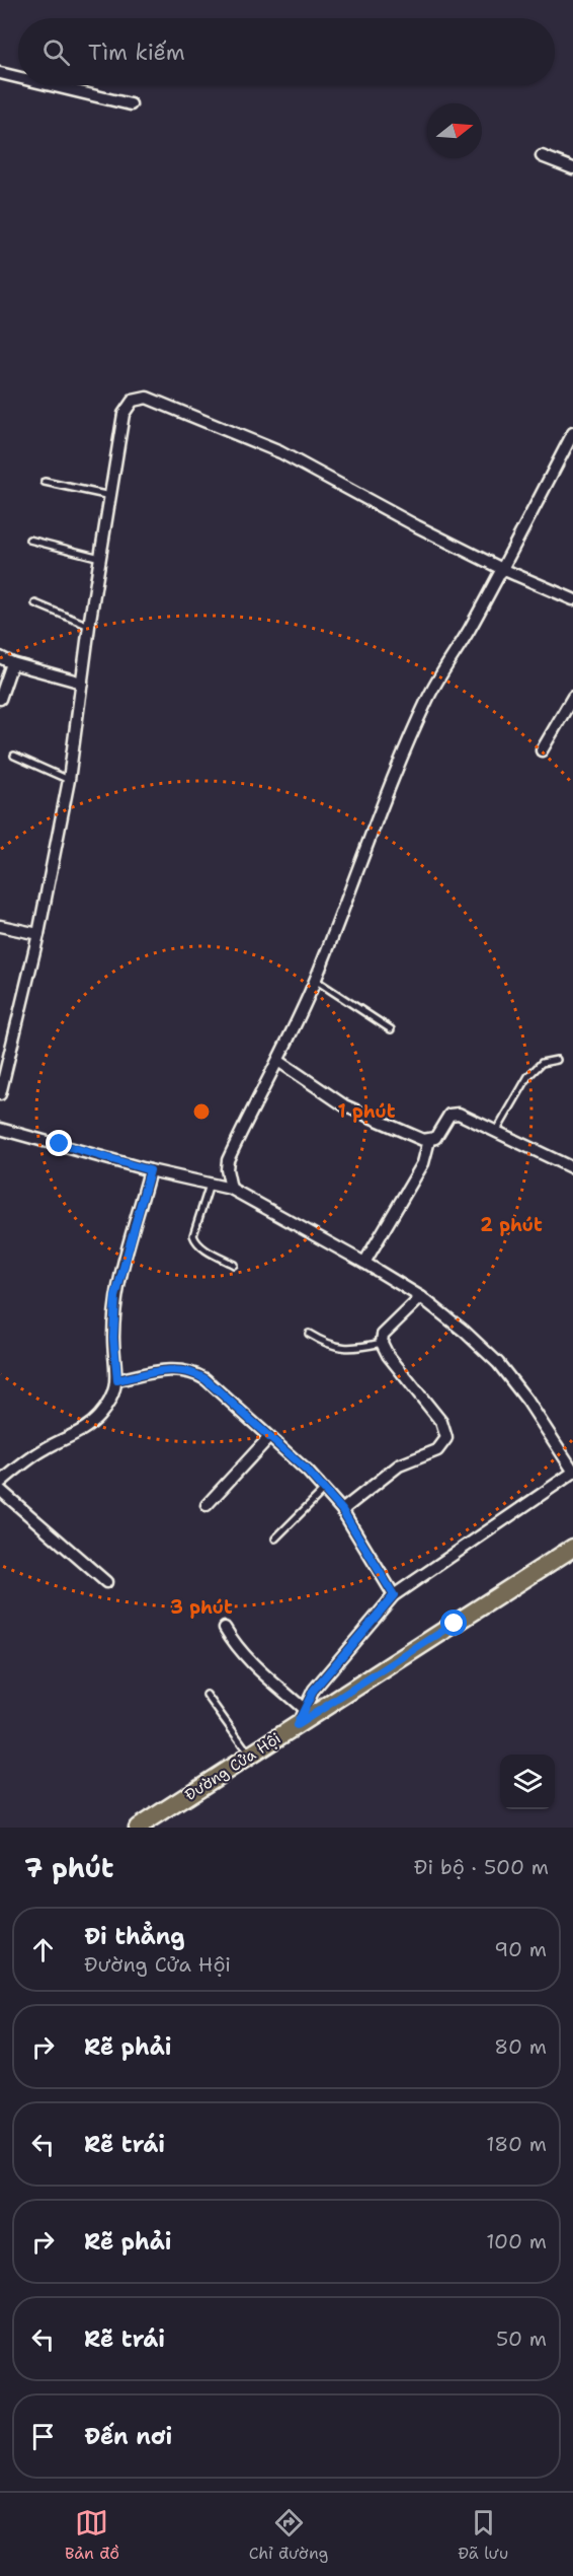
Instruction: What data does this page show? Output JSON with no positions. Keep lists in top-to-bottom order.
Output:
{
  "streets": {
    "main road": ["Đường Cửa Hội"]
  },
  "north": "right",
  "page": {
    "search": "Tìm kiếm",
    "heading": ["7 phút", "Đi bộ · 500 m"],
    "list": [
      ["Đi thẳng", "Đường Cửa Hội", "90 m"],
      ["Rẽ phải", "80 m"],
      ["Rẽ trái", "180 m"],
      ["Rẽ phải", "100 m"],
      ["Rẽ trái", "50 m"],
      "Đến nơi"
    ],
    "nav": ["Bản đồ", "Chỉ đường", "Đã lưu"]
  },
  "rings": ["1 phút", "2 phút", "3 phút"]
}
